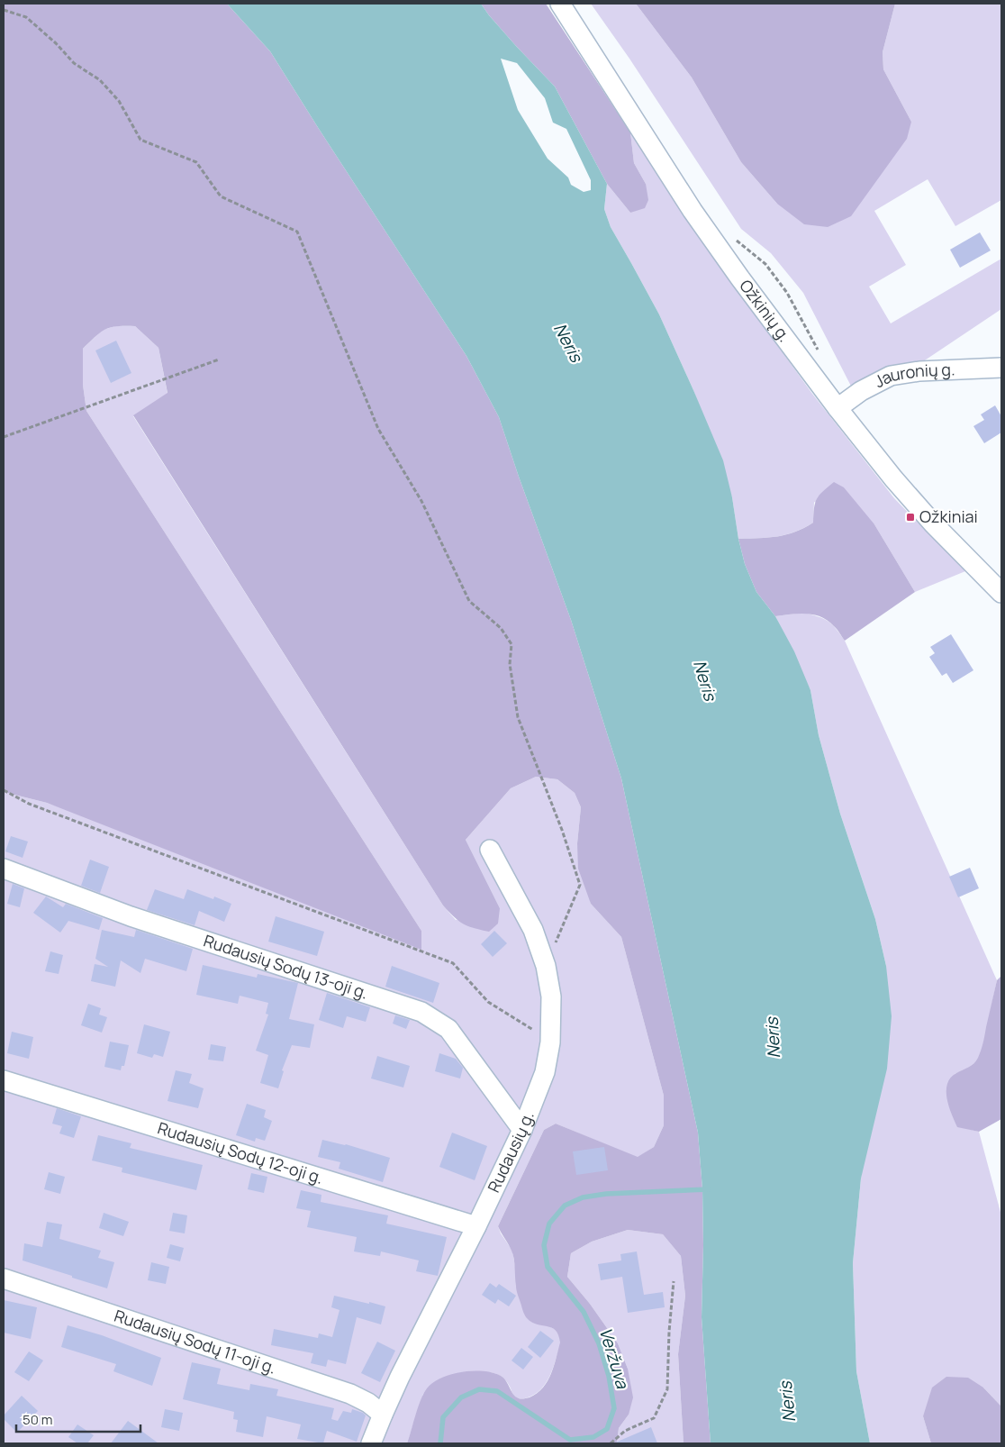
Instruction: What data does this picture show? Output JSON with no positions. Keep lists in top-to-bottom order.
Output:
{
  "streets": {
    "street": [
      "Ožkinių g.",
      "Jauronių g.",
      "Rudausių Sodų 13-oji g.",
      "Rudausių g.",
      "Rudausių Sodų 12-oji g.",
      "Rudausių Sodų 11-oji g."
    ]
  },
  "crossings": [
    ["Ožkinių g.", "Jauronių g."],
    ["Rudausių Sodų 13-oji g.", "Rudausių g."],
    ["Rudausių g.", "Rudausių Sodų 12-oji g."],
    ["Rudausių g.", "Rudausių Sodų 11-oji g."]
  ],
  "water": ["Neris", "Veržuva"],
  "places": {
    "transit": ["Ožkiniai"]
  },
  "scale_bar": "50 m"
}
